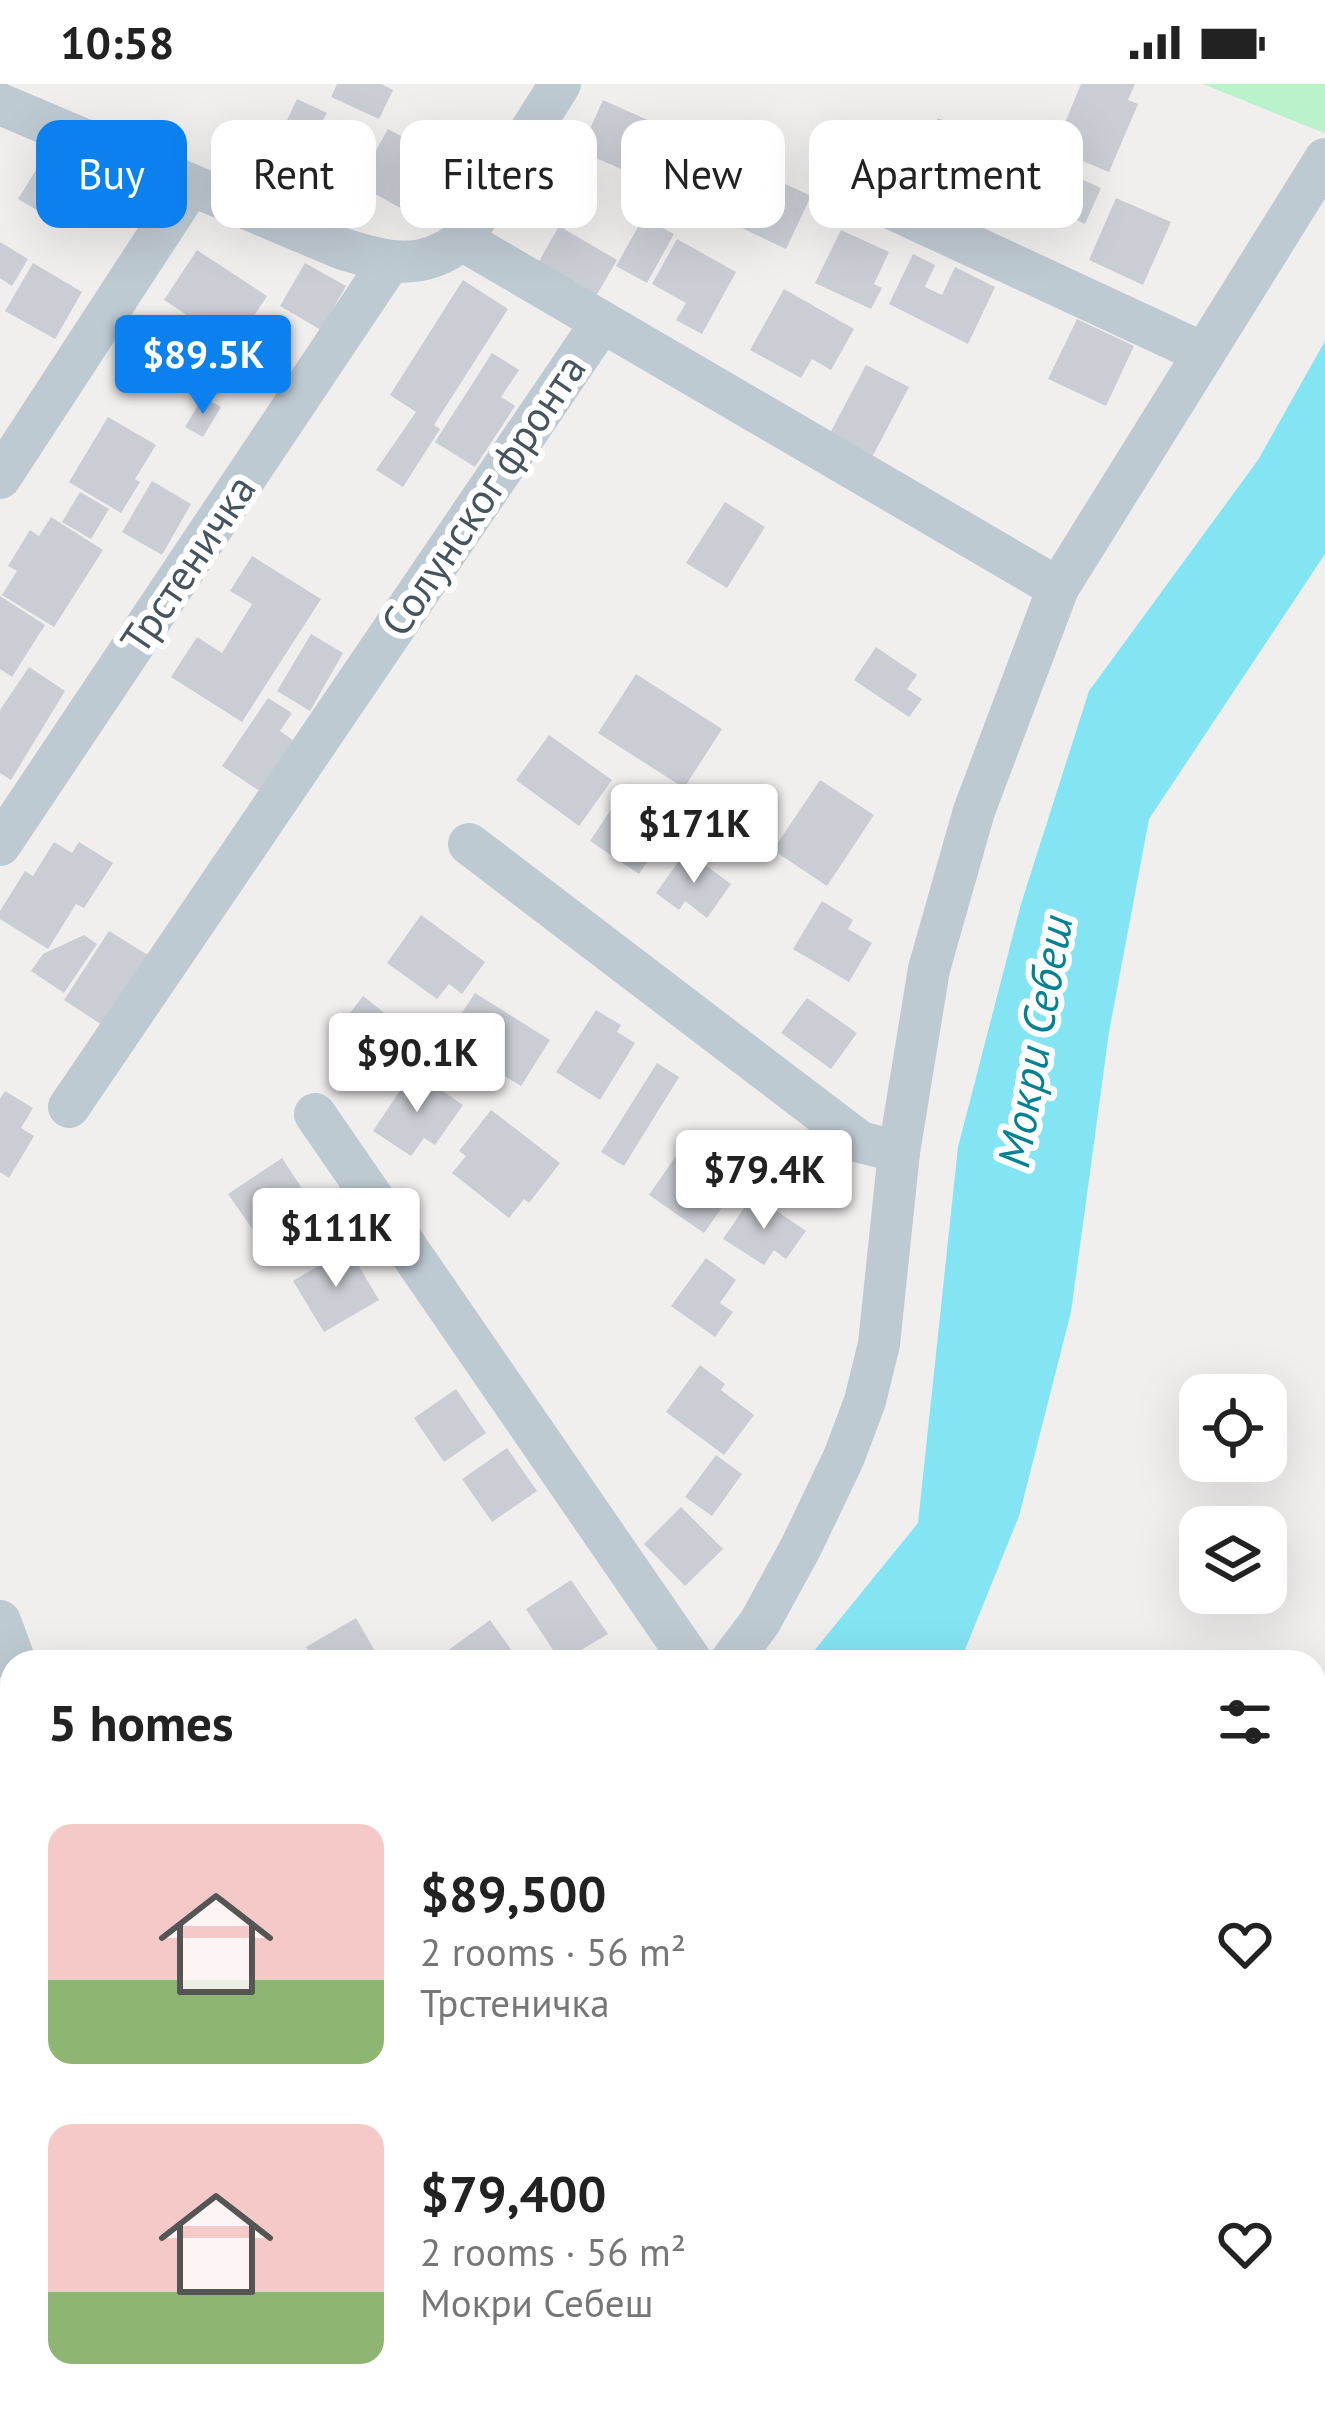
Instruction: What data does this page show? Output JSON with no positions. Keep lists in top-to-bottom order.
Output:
{
  "streets": {
    "street": ["Солунског фронта", "Трстеничка"]
  },
  "water": ["Мокри Себеш"],
  "page": {
    "status": "10:58",
    "chip": [
      "Buy",
      "Rent",
      "Filters",
      "New",
      "Apartment"
    ],
    "price": [
      "$89.5K",
      "$171K",
      "$90.1K",
      "$79.4K",
      "$111K"
    ],
    "heading": "5 homes",
    "list": [
      {
        "name": "$89,500",
        "note": "2 rooms · 56 m² · Трстеничка"
      },
      {
        "name": "$79,400",
        "note": "2 rooms · 56 m² · Мокри Себеш"
      }
    ]
  }
}
